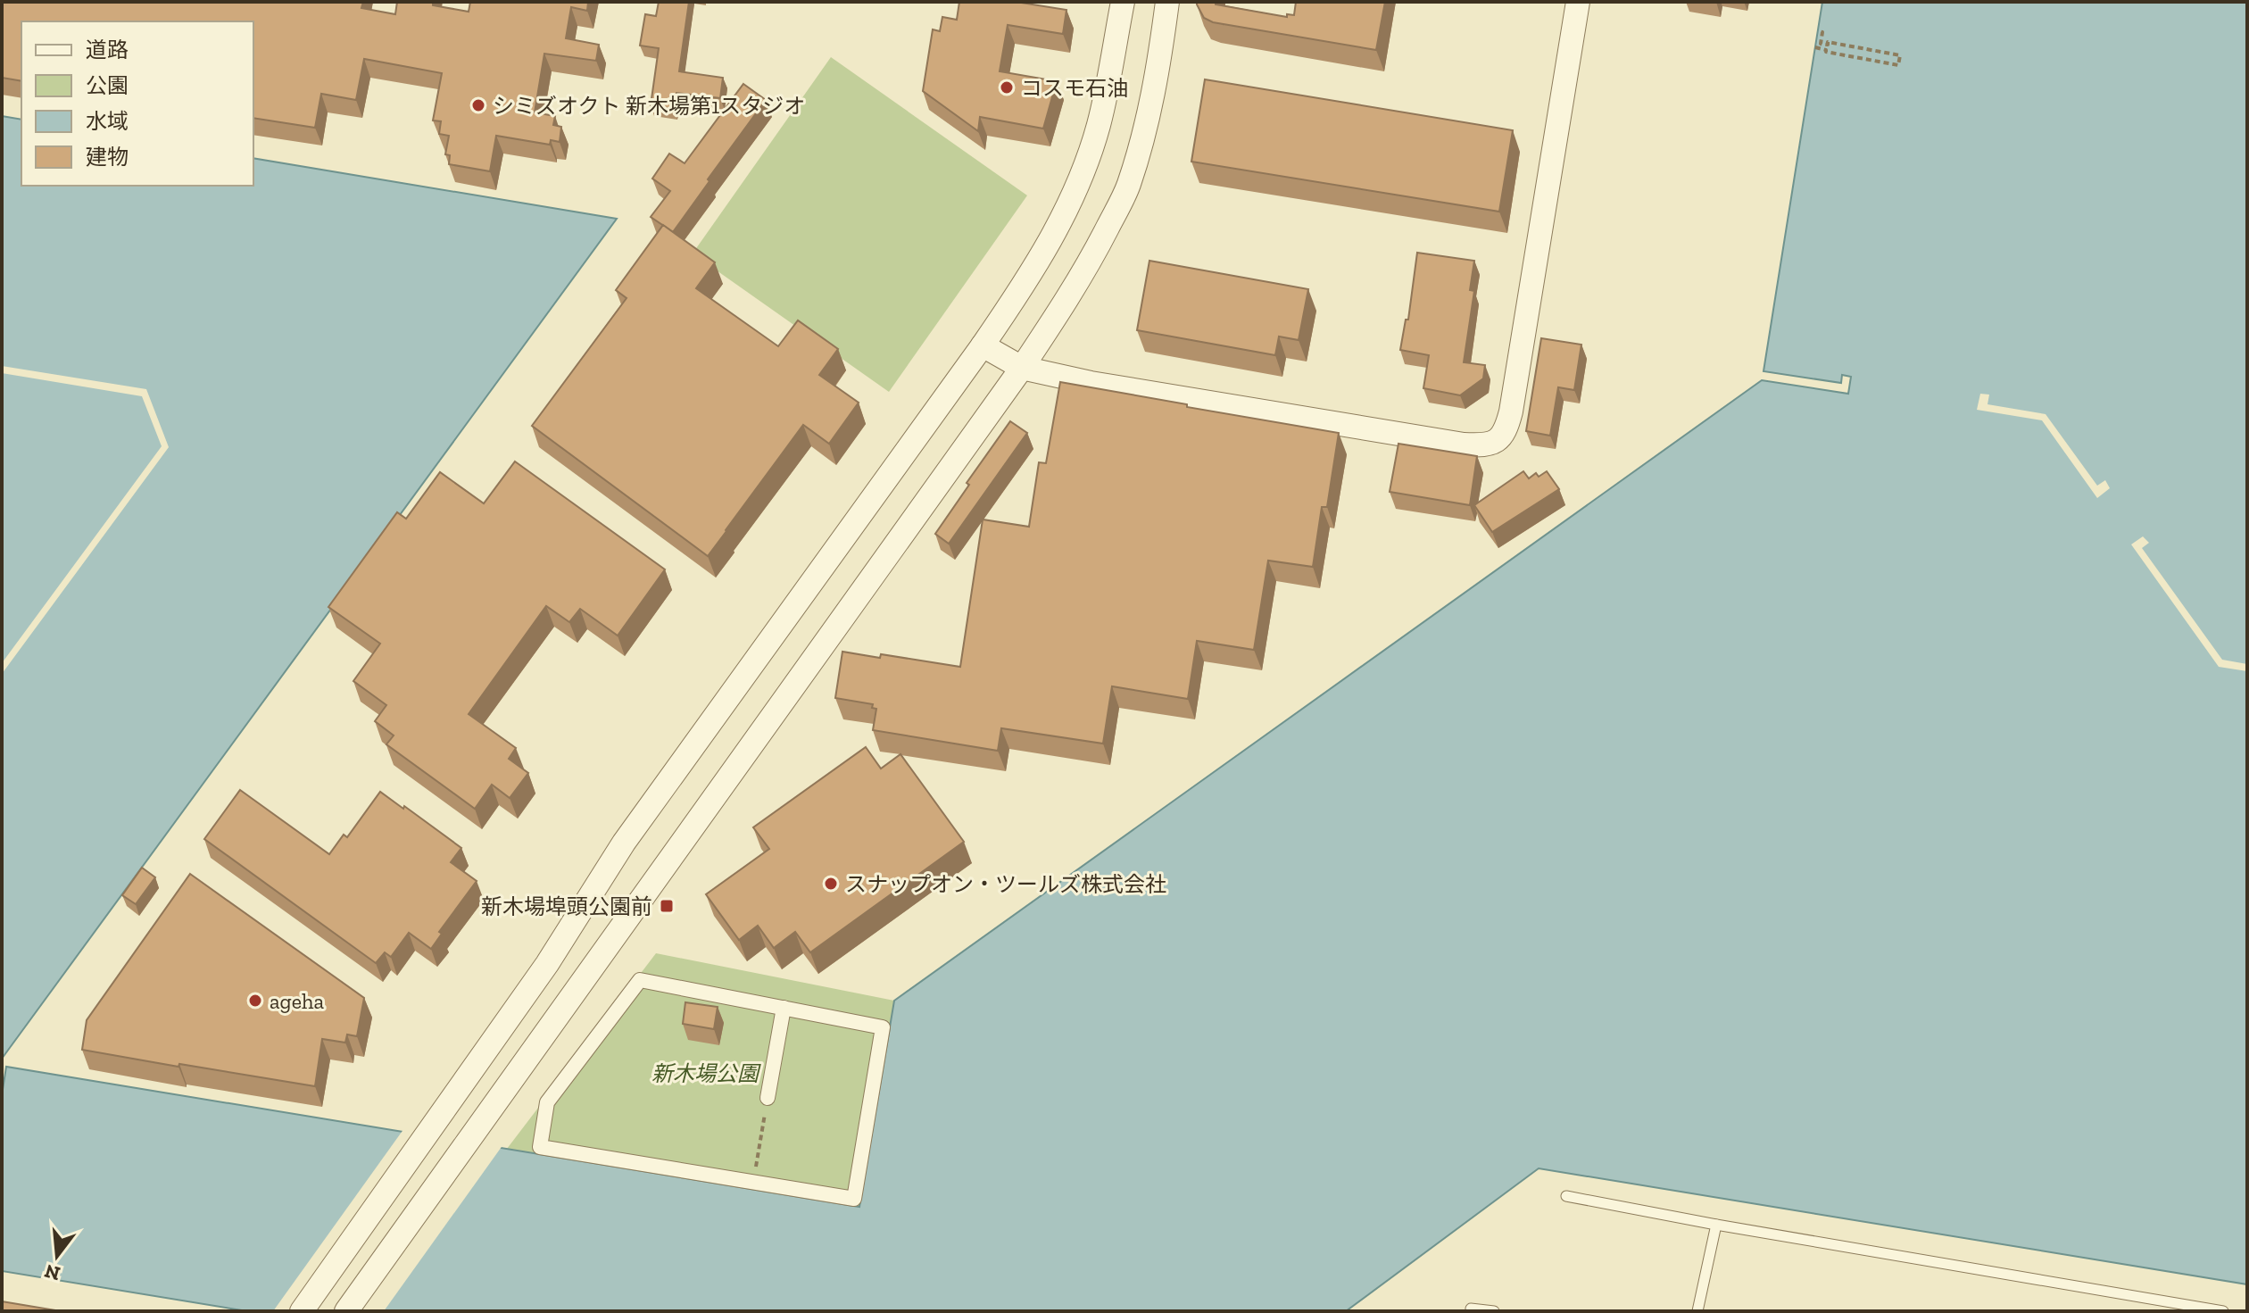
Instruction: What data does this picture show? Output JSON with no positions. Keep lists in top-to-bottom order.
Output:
{
  "parks": ["新木場公園"],
  "places": {
    "other": [
      "コスモ石油",
      "シミズオクト 新木場第1スタジオ",
      "スナップオン・ツールズ株式会社",
      "ageha"
    ],
    "transit": ["新木場埠頭公園前"]
  },
  "legend": [
    "道路",
    "公園",
    "水域",
    "建物"
  ],
  "north": "bottom"
}
